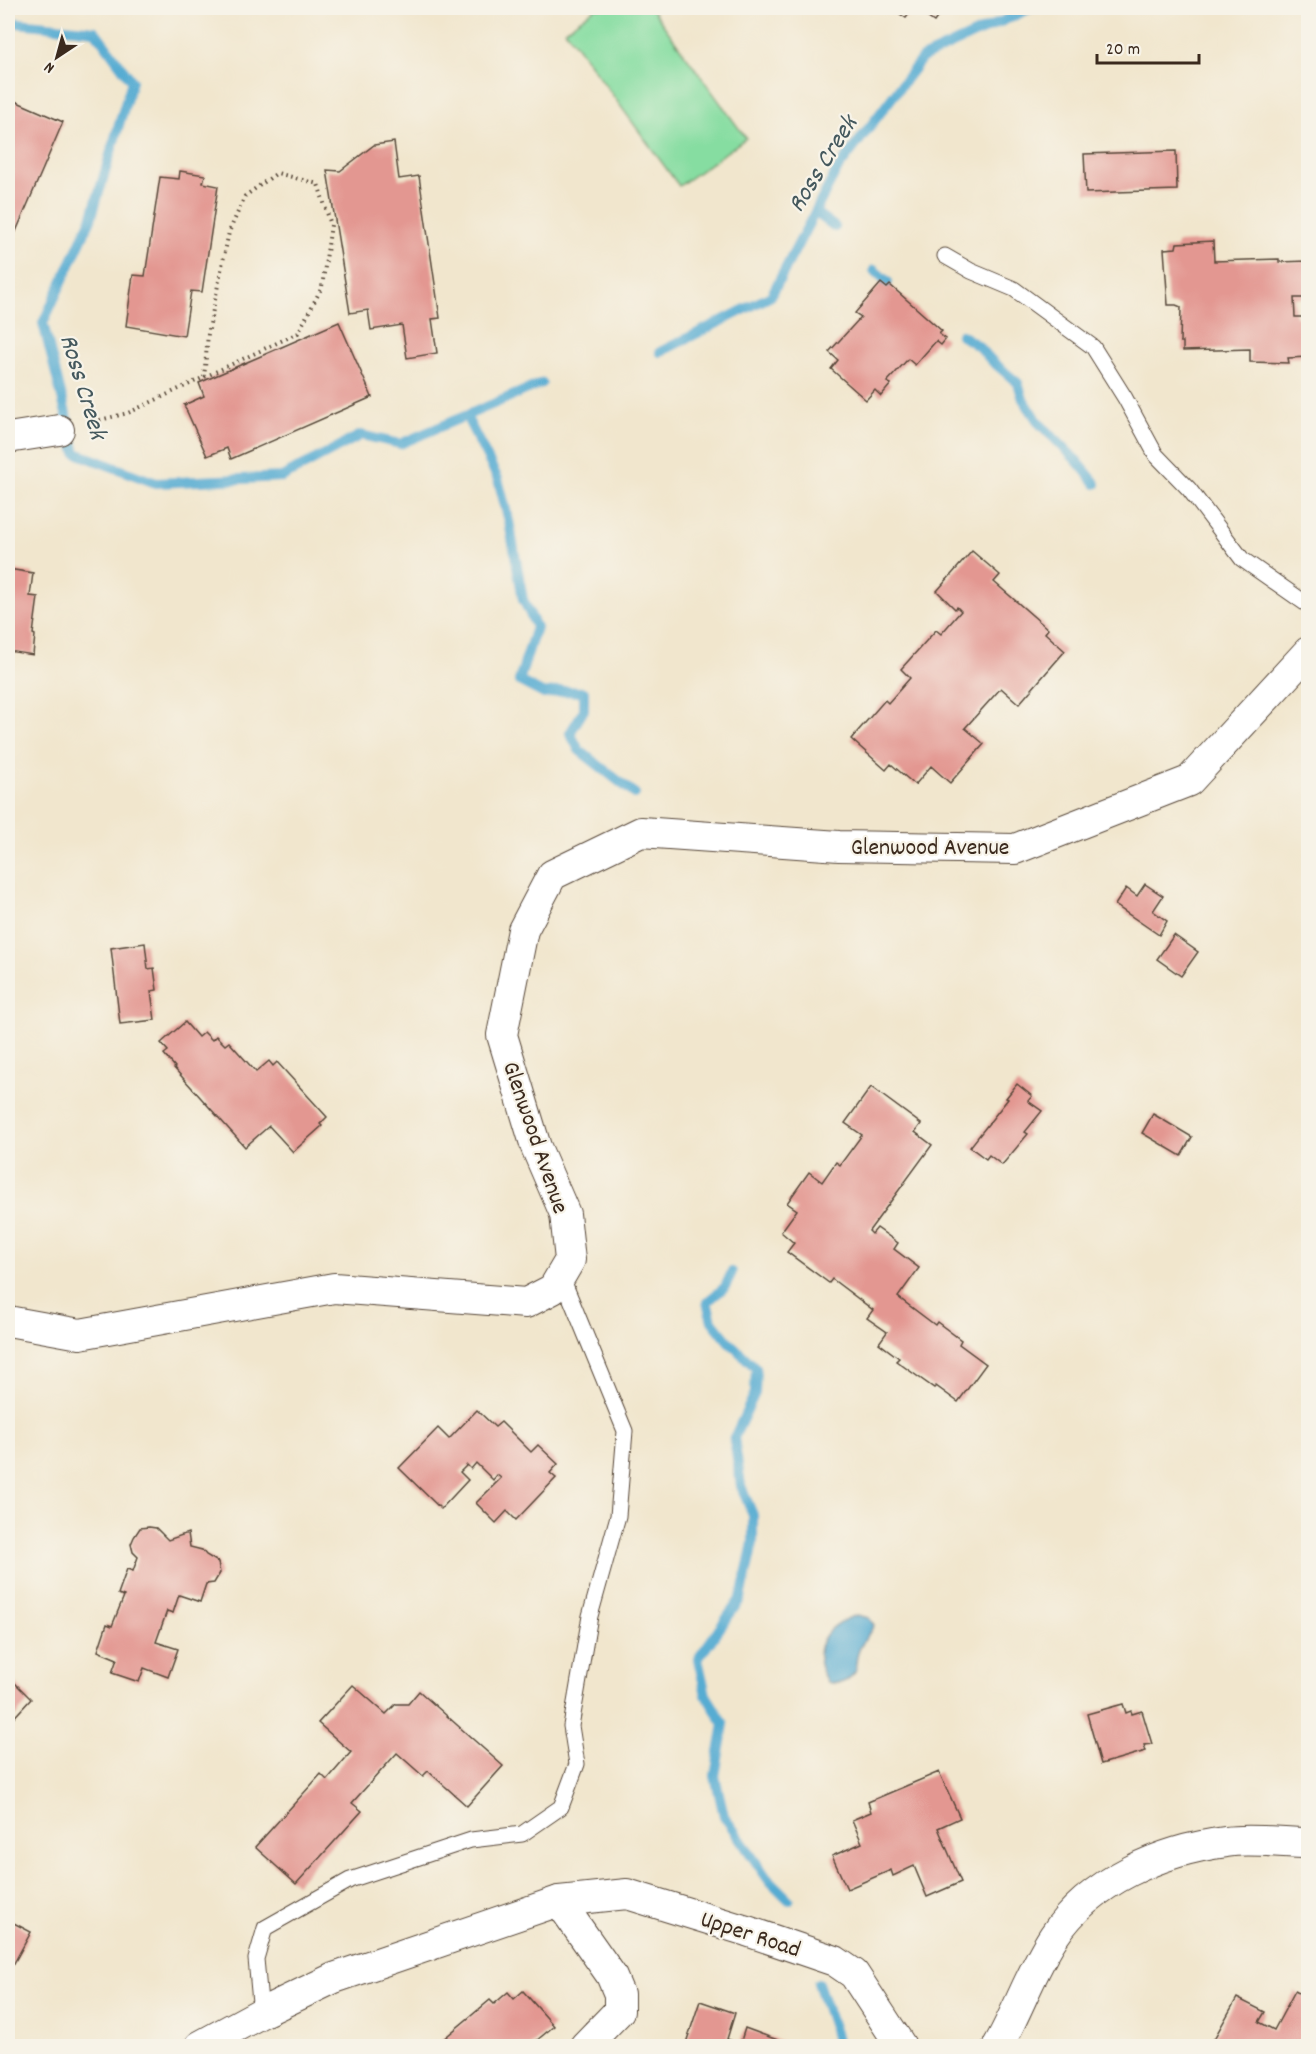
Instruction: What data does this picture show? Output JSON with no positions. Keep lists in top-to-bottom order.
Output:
{
  "streets": {
    "street": ["Glenwood Avenue", "Upper Road"]
  },
  "water": ["Ross Creek"],
  "scale_bar": "20 m",
  "north": "bottom left"
}
